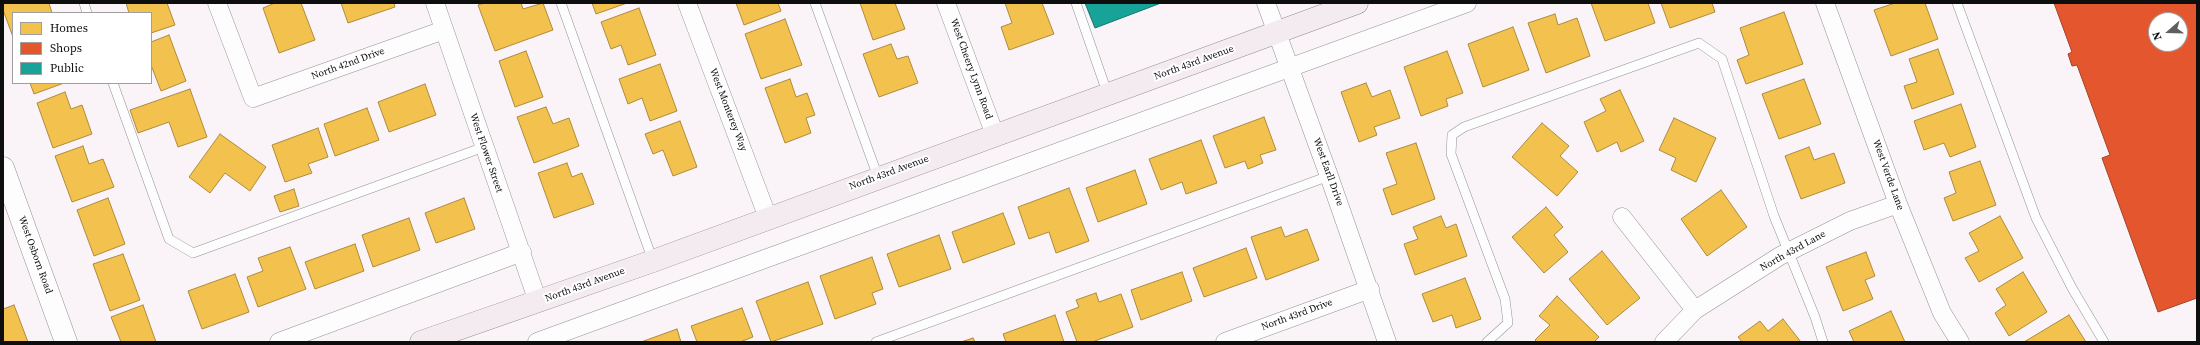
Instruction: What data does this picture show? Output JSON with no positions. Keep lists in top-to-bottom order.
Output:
{
  "streets": {
    "main road": ["North 43rd Avenue"],
    "street": [
      "North 42nd Drive",
      "West Cheery Lynn Road",
      "West Monterey Way",
      "West Flower Street",
      "West Earll Drive",
      "West Verde Lane",
      "North 43rd Lane",
      "West Osborn Road",
      "North 43rd Drive"
    ]
  },
  "crossings": [
    ["North 43rd Avenue", "West Cheery Lynn Road"],
    ["North 43rd Avenue", "West Monterey Way"],
    ["North 43rd Avenue", "West Flower Street"],
    ["North 43rd Avenue", "West Earll Drive"],
    ["North 42nd Drive", "West Flower Street"],
    ["West Earll Drive", "North 43rd Drive"],
    ["West Verde Lane", "North 43rd Lane"]
  ],
  "legend": ["Homes", "Shops", "Public"],
  "north": "left"
}
